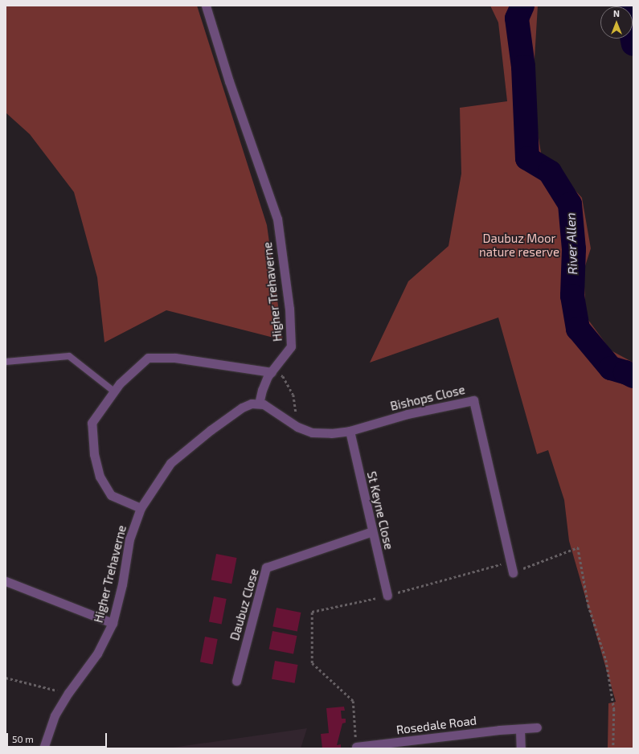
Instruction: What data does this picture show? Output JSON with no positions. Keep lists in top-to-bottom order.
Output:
{
  "streets": {
    "street": [
      "Higher Trehaverne",
      "Bishops Close",
      "St Keyne Close",
      "Daubuz Close",
      "Rosedale Road"
    ]
  },
  "crossings": [
    ["Higher Trehaverne", "Bishops Close"],
    ["Bishops Close", "St Keyne Close"],
    ["St Keyne Close", "Daubuz Close"]
  ],
  "water": ["River Allen"],
  "parks": ["Daubuz Moor nature reserve"],
  "scale_bar": "50 m",
  "north": "top"
}
